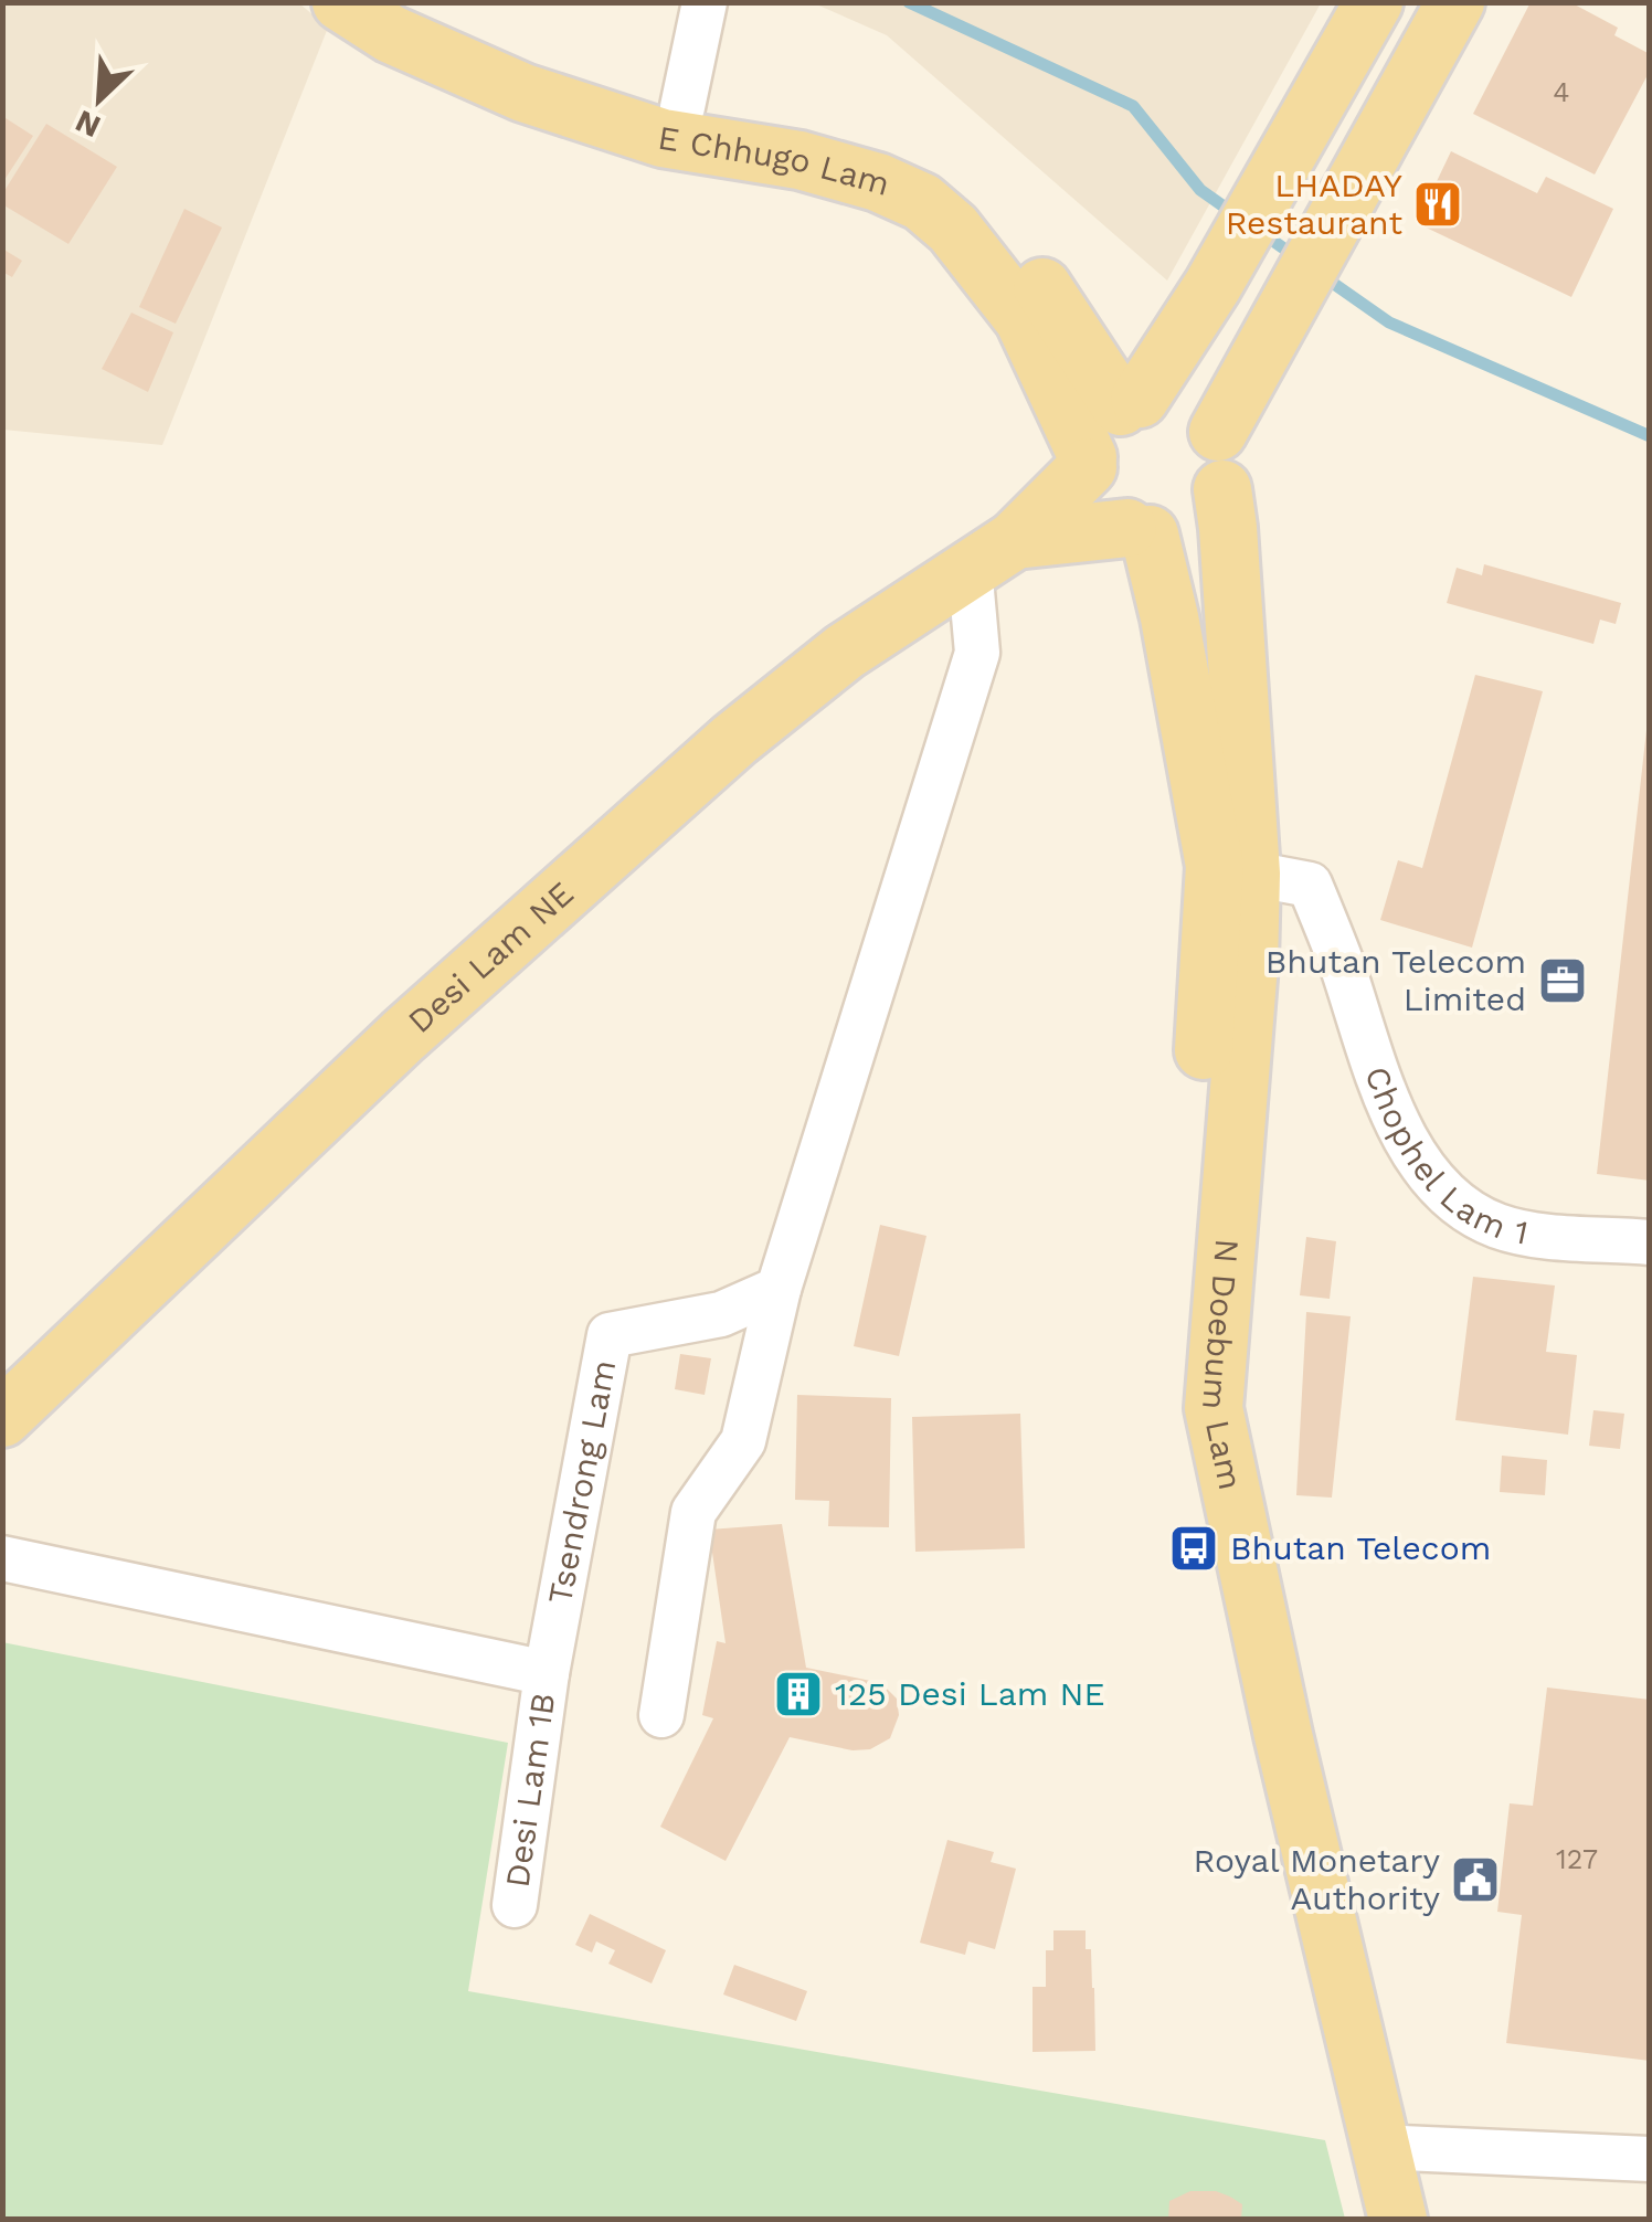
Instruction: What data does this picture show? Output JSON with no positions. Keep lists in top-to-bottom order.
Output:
{
  "streets": {
    "main road": ["E Chhugo Lam", "Desi Lam NE", "N Doebum Lam"],
    "street": ["Chophel Lam 1", "Tsendrong Lam", "Desi Lam 1B"]
  },
  "crossings": [
    ["E Chhugo Lam", "Desi Lam NE"],
    ["E Chhugo Lam", "N Doebum Lam"],
    ["Desi Lam NE", "N Doebum Lam"],
    ["Chophel Lam 1", "N Doebum Lam"],
    ["Tsendrong Lam", "Desi Lam 1B"]
  ],
  "places": {
    "restaurant": ["LHADAY Restaurant"],
    "office": ["Bhutan Telecom Limited"],
    "bus stop": ["Bhutan Telecom"],
    "building": ["125 Desi Lam NE"],
    "public building": ["Royal Monetary Authority"]
  },
  "house_numbers": ["4", "127"],
  "north": "bottom left"
}
